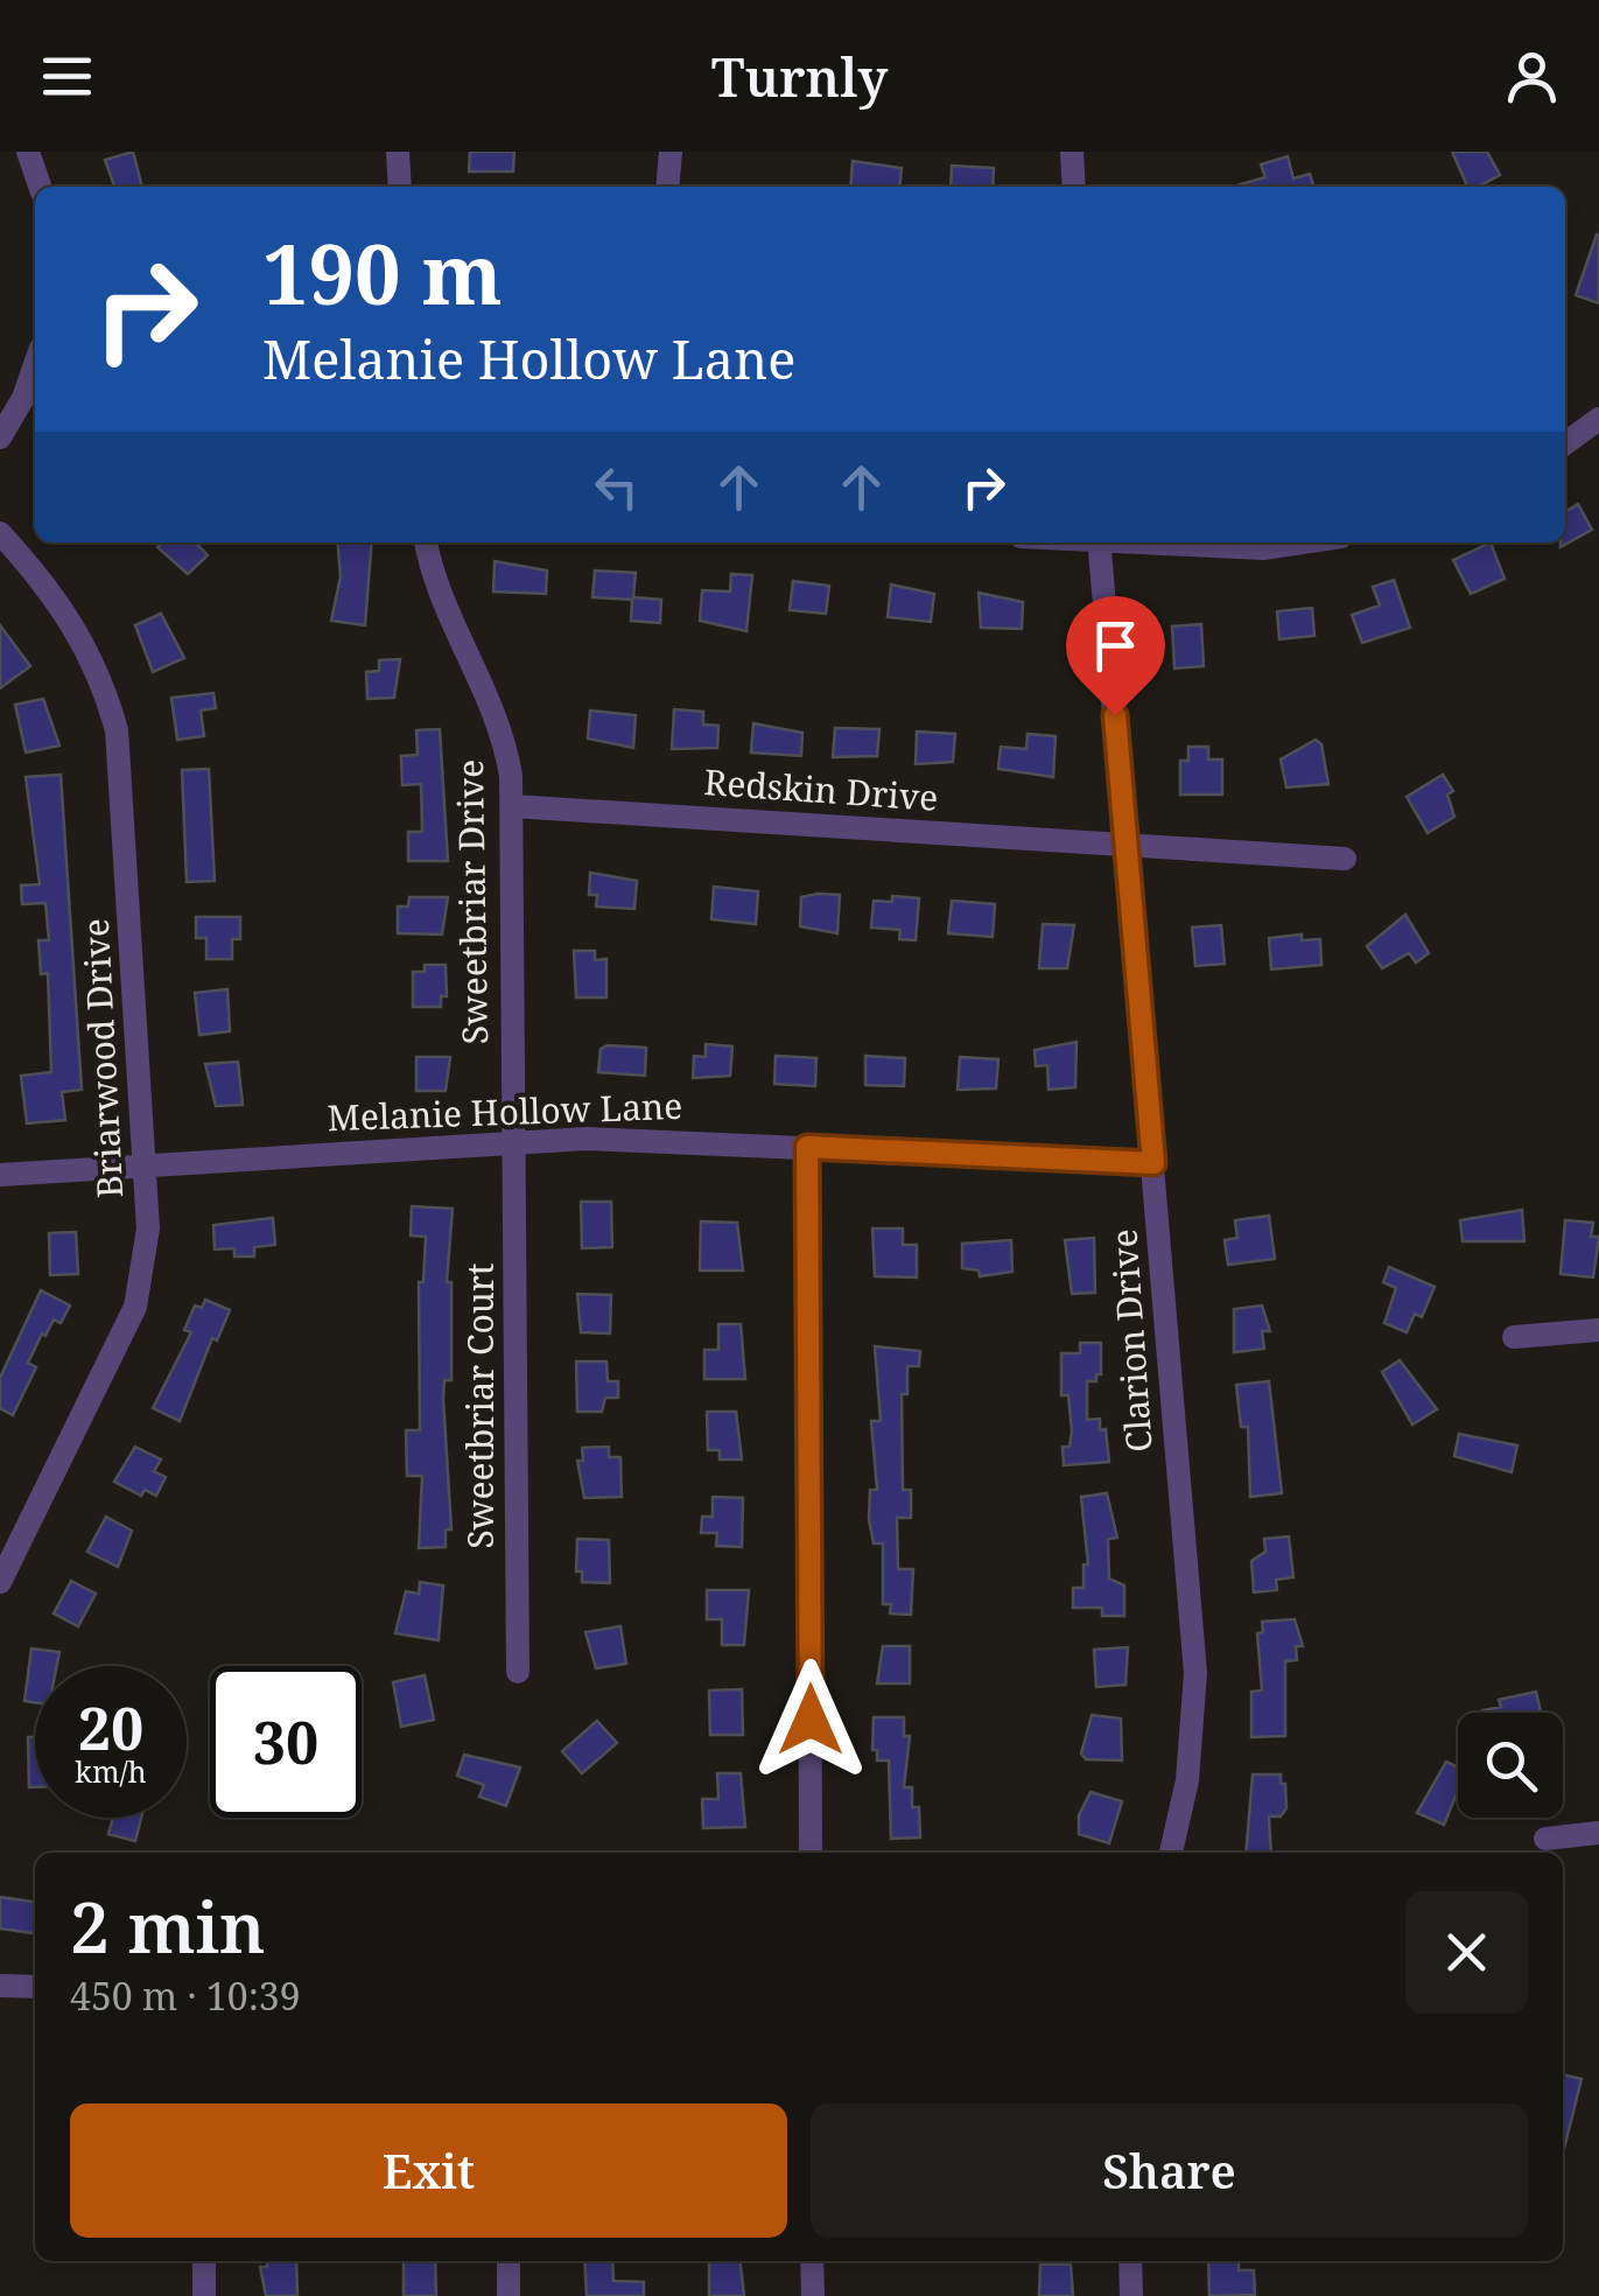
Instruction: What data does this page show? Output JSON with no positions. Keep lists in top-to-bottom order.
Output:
{
  "streets": {
    "street": [
      "Redskin Drive",
      "Sweetbriar Drive",
      "Briarwood Drive",
      "Melanie Hollow Lane",
      "Clarion Drive",
      "Sweetbriar Court"
    ]
  },
  "crossings": [
    ["Redskin Drive", "Sweetbriar Drive"],
    ["Redskin Drive", "Clarion Drive"],
    ["Sweetbriar Drive", "Melanie Hollow Lane"],
    ["Sweetbriar Drive", "Sweetbriar Court"],
    ["Briarwood Drive", "Melanie Hollow Lane"],
    ["Melanie Hollow Lane", "Clarion Drive"],
    ["Melanie Hollow Lane", "Sweetbriar Court"]
  ],
  "page": {
    "header": "Turnly",
    "turn": ["190 m", "Melanie Hollow Lane"],
    "speed": "20 km/h",
    "limit": "30",
    "heading": ["2 min", "450 m · 10:39"],
    "buttons": ["Exit", "Share"]
  }
}
